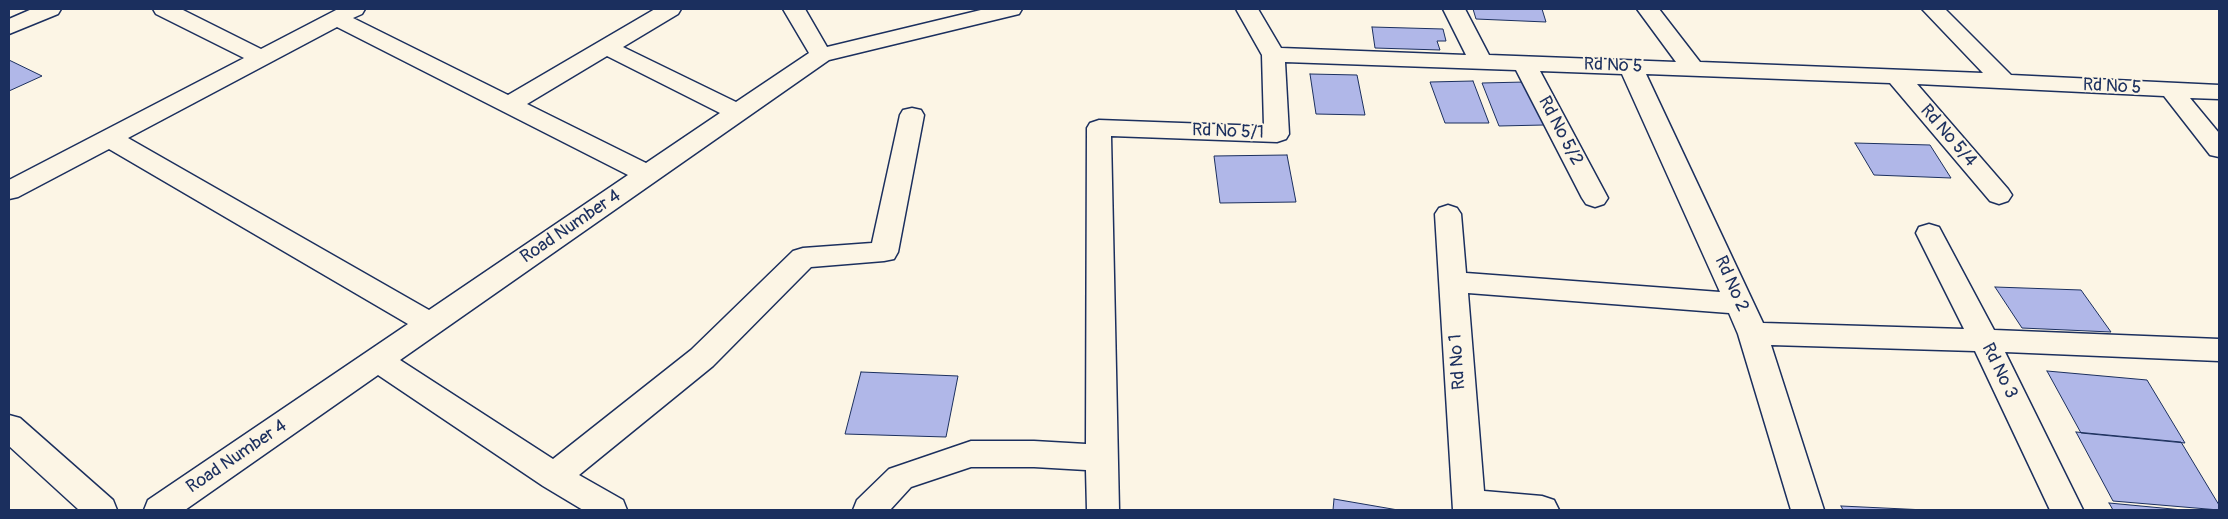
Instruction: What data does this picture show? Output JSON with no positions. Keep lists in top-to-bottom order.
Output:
{
  "streets": {
    "street": [
      "Rd No 5",
      "Rd No 5/2",
      "Rd No 5/1",
      "Rd No 5/4",
      "Road Number 4",
      "Rd No 2",
      "Rd No 1",
      "Rd No 3"
    ]
  },
  "crossings": [
    ["Rd No 5", "Rd No 5/2"],
    ["Rd No 5", "Rd No 5/1"],
    ["Rd No 5", "Rd No 5/4"],
    ["Rd No 5", "Rd No 2"]
  ]
}
